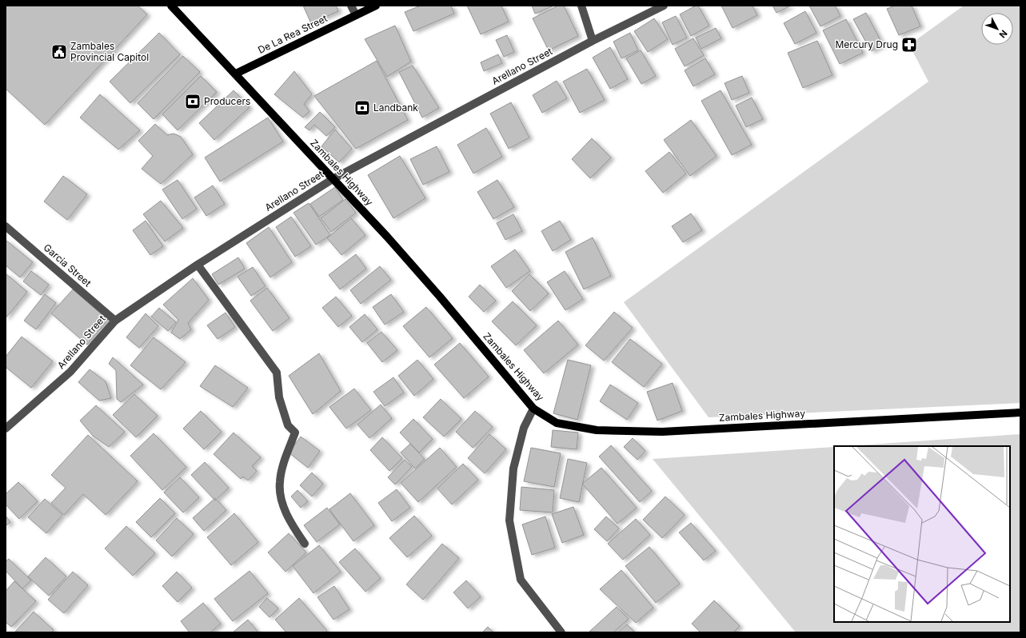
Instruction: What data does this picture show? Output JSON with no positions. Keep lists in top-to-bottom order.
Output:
{
  "streets": {
    "main road": ["De La Rea Street", "Zambales Highway"],
    "street": ["Arellano Street", "Garcia Street"]
  },
  "crossings": [
    ["De La Rea Street", "Zambales Highway"],
    ["Arellano Street", "Zambales Highway"],
    ["Arellano Street", "Garcia Street"]
  ],
  "places": {
    "pharmacy": ["Mercury Drug"],
    "public building": ["Zambales Provincial Capitol"],
    "bank": ["Producers", "Landbank"]
  },
  "north": "bottom right"
}
